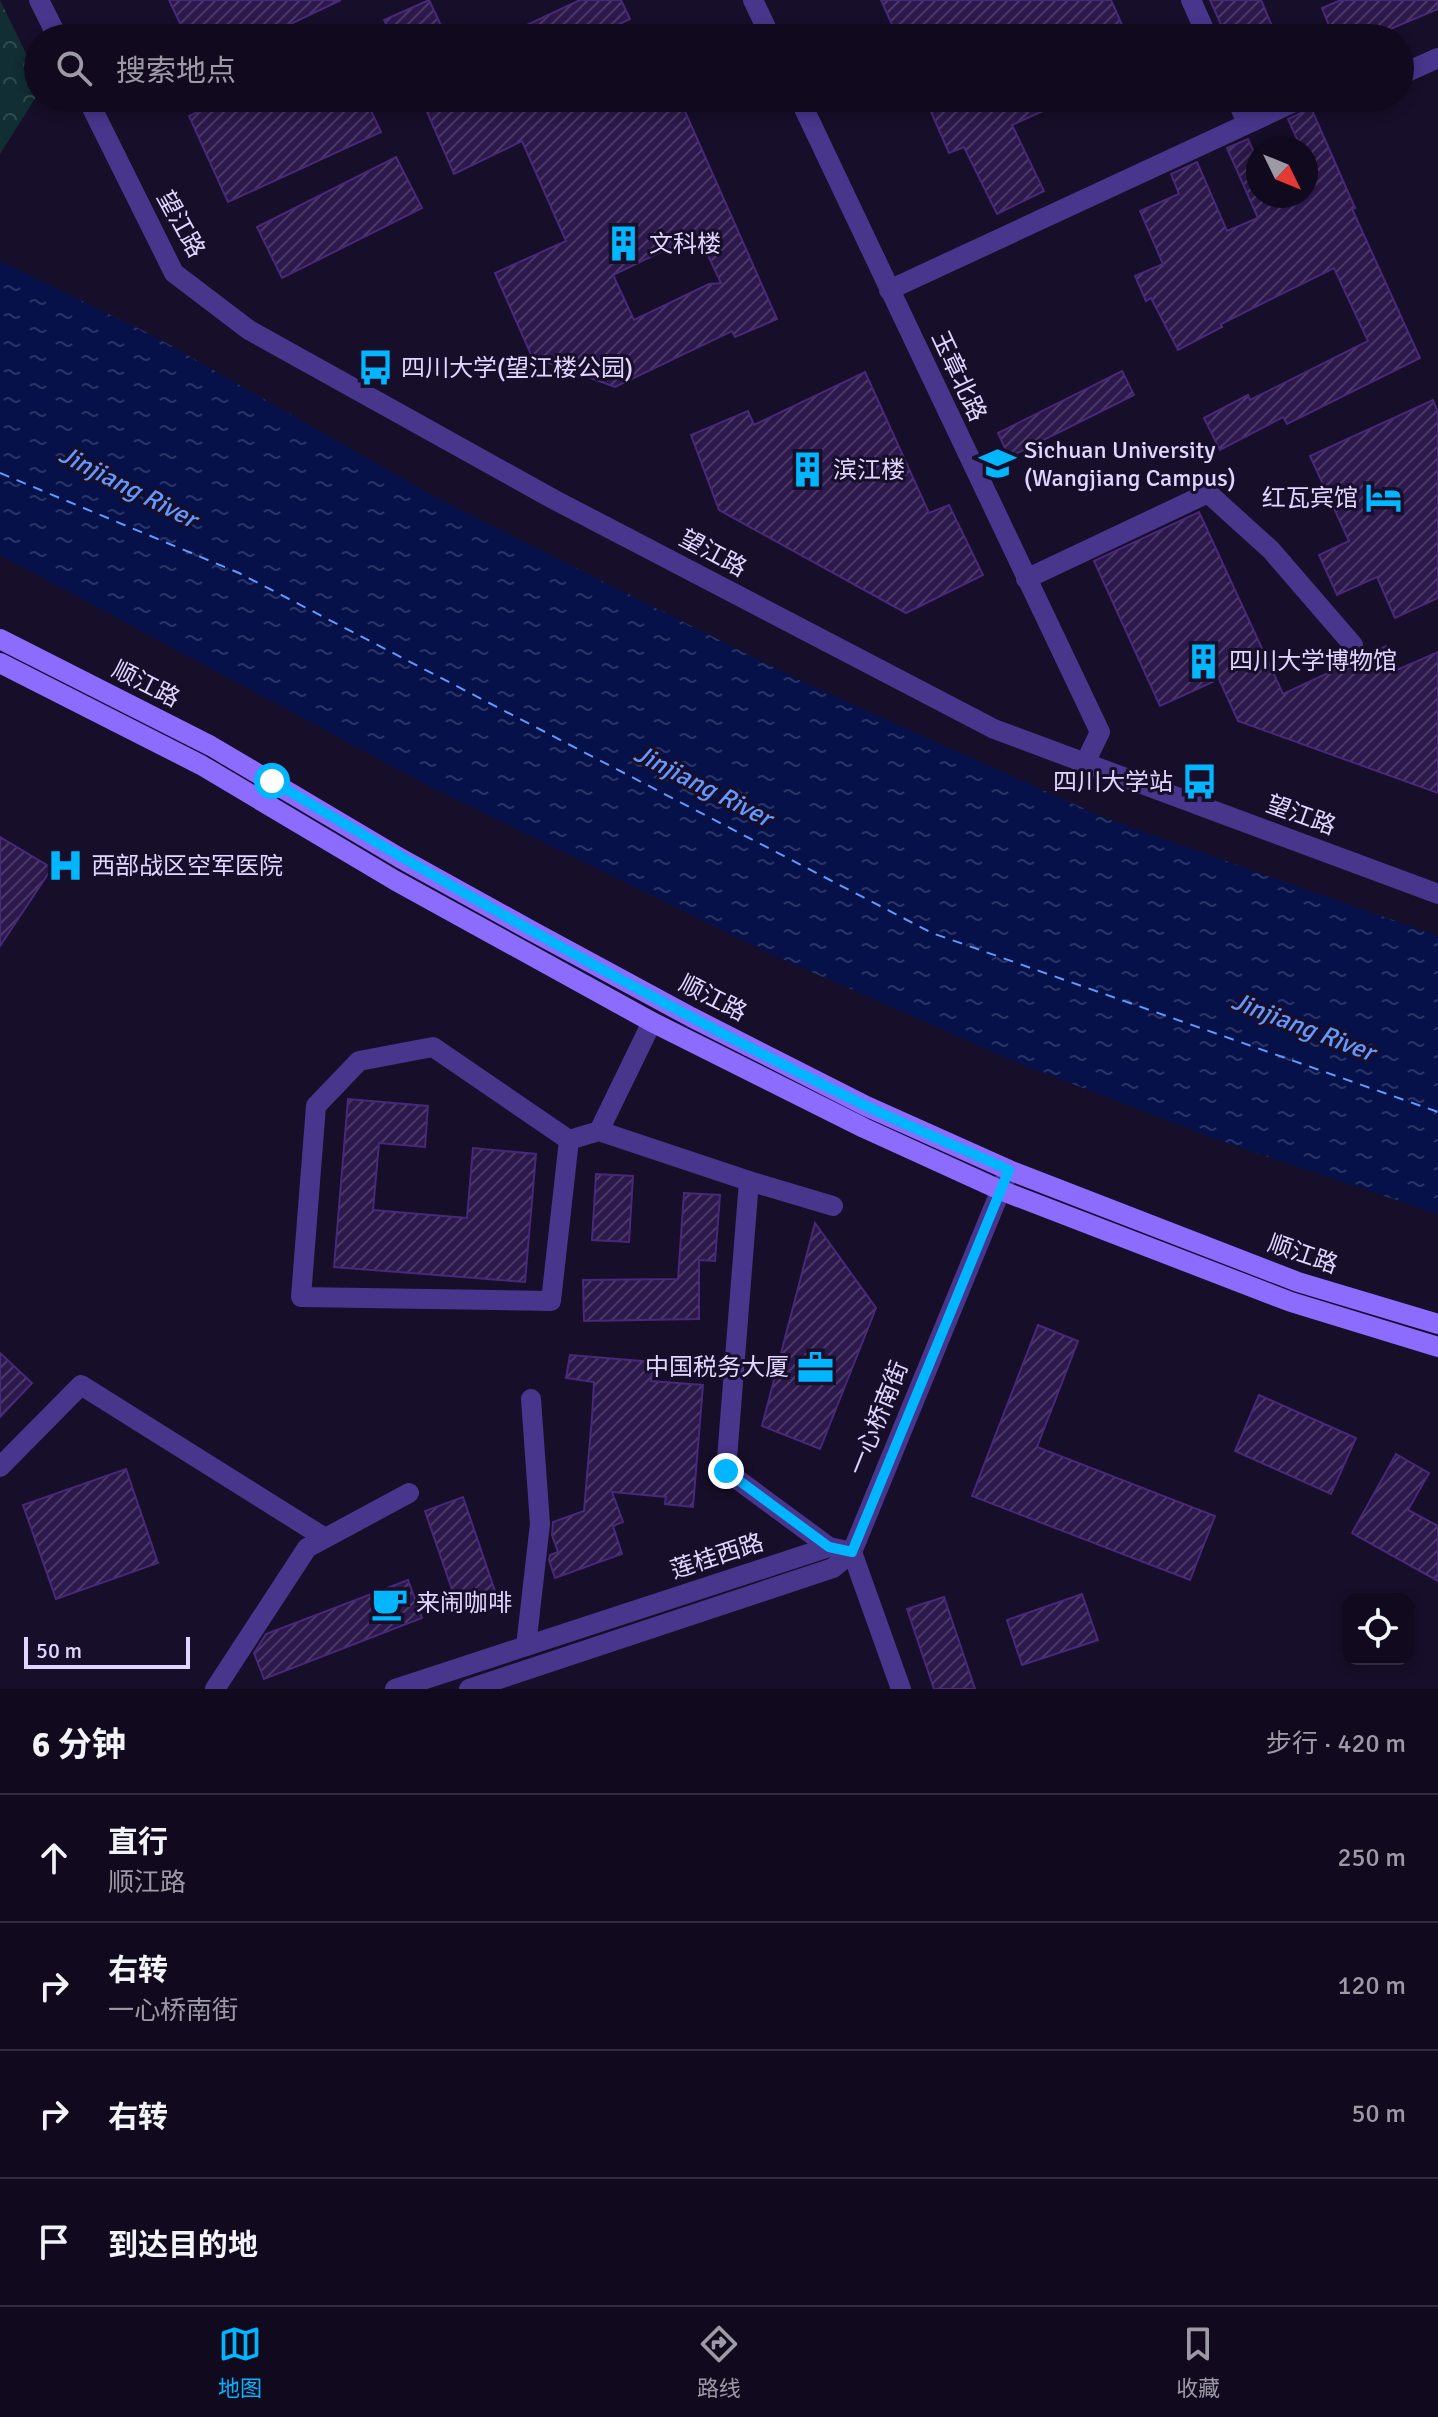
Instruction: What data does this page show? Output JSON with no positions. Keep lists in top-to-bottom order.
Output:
{
  "streets": {
    "main road": ["顺江路"],
    "street": [
      "望江路",
      "玉章北路",
      "一心桥南街",
      "莲桂西路"
    ]
  },
  "crossings": [
    ["望江路", "玉章北路"],
    ["顺江路", "一心桥南街"],
    ["一心桥南街", "莲桂西路"]
  ],
  "water": ["Jinjiang River"],
  "places": {
    "building": ["文科楼", "滨江楼", "四川大学博物馆"],
    "bus stop": ["四川大学(望江楼公园)", "四川大学站"],
    "school or university": ["Sichuan University (Wangjiang Campus)"],
    "hotel": ["红瓦宾馆"],
    "hospital": ["西部战区空军医院"],
    "office": ["中国税务大厦"],
    "cafe": ["来闹咖啡"]
  },
  "scale_bar": "50 m",
  "north": "bottom right",
  "page": {
    "search": "搜索地点",
    "scale": "50 m",
    "heading": ["6 分钟", "步行 · 420 m"],
    "list": [
      ["直行", "顺江路", "250 m"],
      ["右转", "一心桥南街", "120 m"],
      ["右转", "50 m"],
      "到达目的地"
    ],
    "nav": ["地图", "路线", "收藏"]
  }
}
